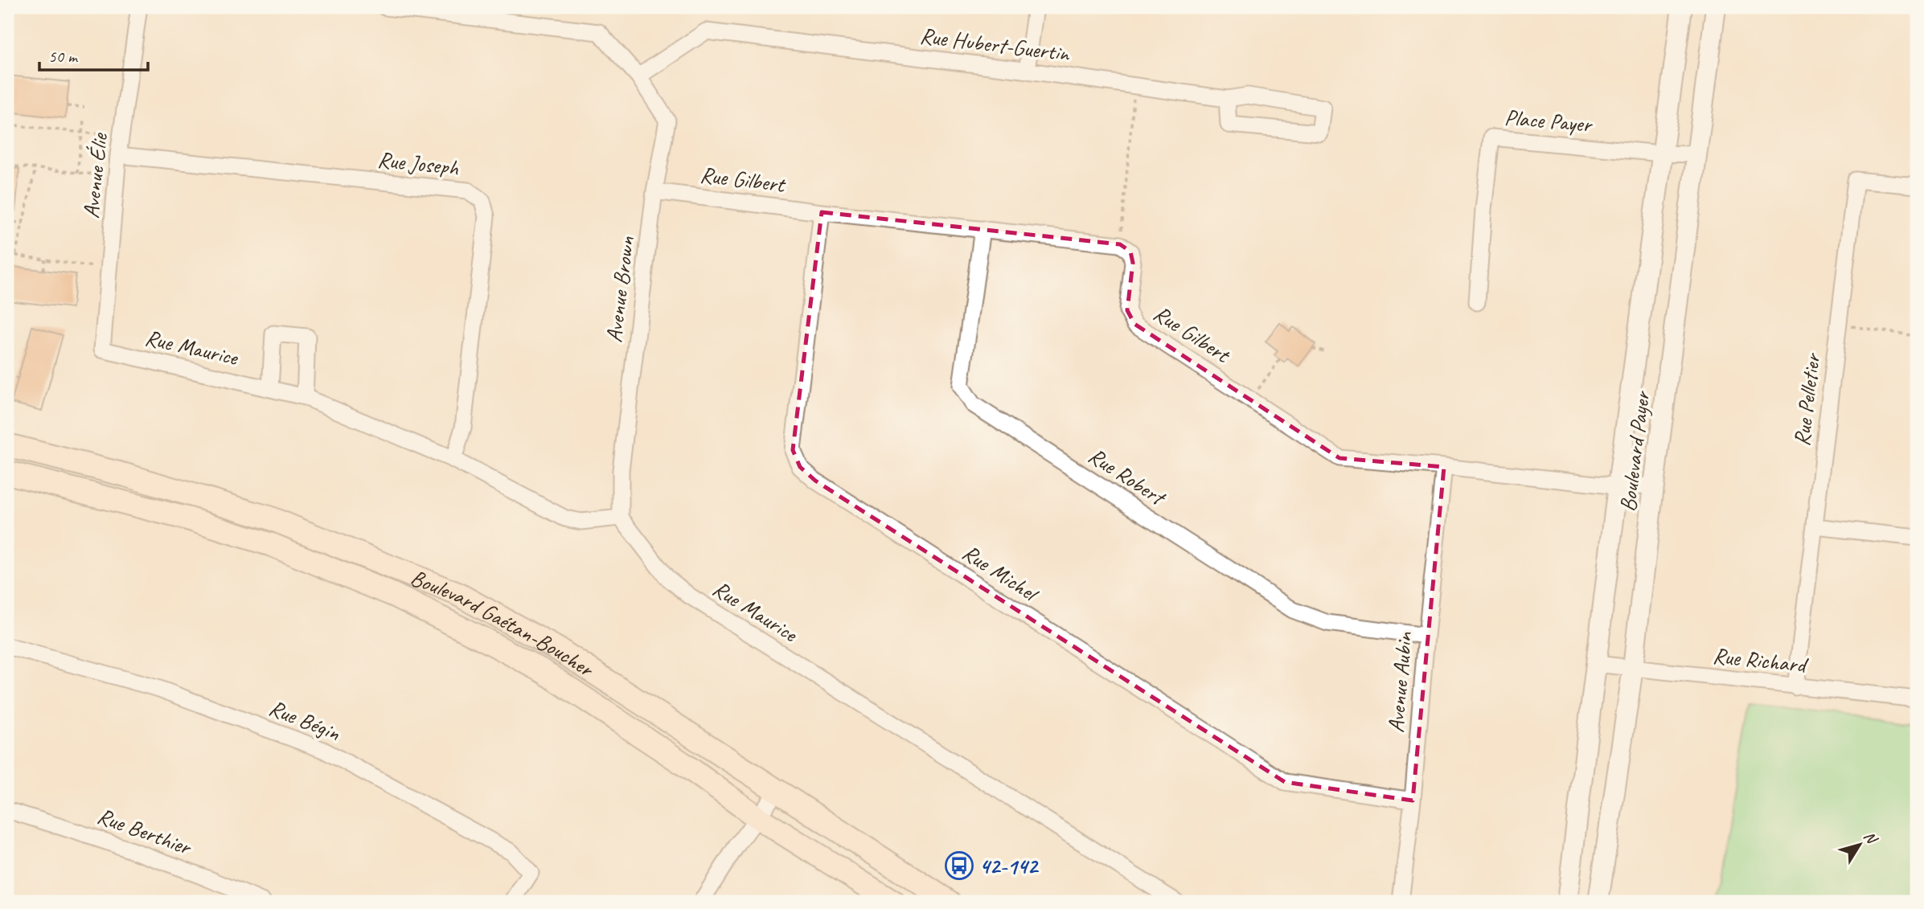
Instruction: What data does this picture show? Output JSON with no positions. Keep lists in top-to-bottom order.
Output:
{
  "streets": {
    "main road": ["Boulevard Gaétan-Boucher"],
    "street": [
      "Rue Hubert-Guertin",
      "Place Payer",
      "Rue Joseph",
      "Avenue Élie",
      "Rue Gilbert",
      "Avenue Brown",
      "Rue Maurice",
      "Rue Pelletier",
      "Boulevard Payer",
      "Rue Robert",
      "Rue Michel",
      "Rue Richard",
      "Avenue Aubin",
      "Rue Bégin",
      "Rue Berthier"
    ]
  },
  "crossings": [
    ["Rue Hubert-Guertin", "Avenue Brown"],
    ["Place Payer", "Boulevard Payer"],
    ["Rue Joseph", "Avenue Élie"],
    ["Rue Joseph", "Rue Maurice"],
    ["Avenue Élie", "Rue Maurice"],
    ["Rue Gilbert", "Avenue Brown"],
    ["Rue Gilbert", "Boulevard Payer"],
    ["Rue Gilbert", "Rue Robert"],
    ["Rue Gilbert", "Rue Michel"],
    ["Rue Gilbert", "Avenue Aubin"],
    ["Avenue Brown", "Rue Maurice"],
    ["Rue Pelletier", "Rue Richard"],
    ["Boulevard Payer", "Rue Richard"],
    ["Rue Robert", "Avenue Aubin"],
    ["Rue Michel", "Avenue Aubin"]
  ],
  "places": {
    "bus stop": ["42-142"]
  },
  "scale_bar": "50 m",
  "north": "top right"
}
